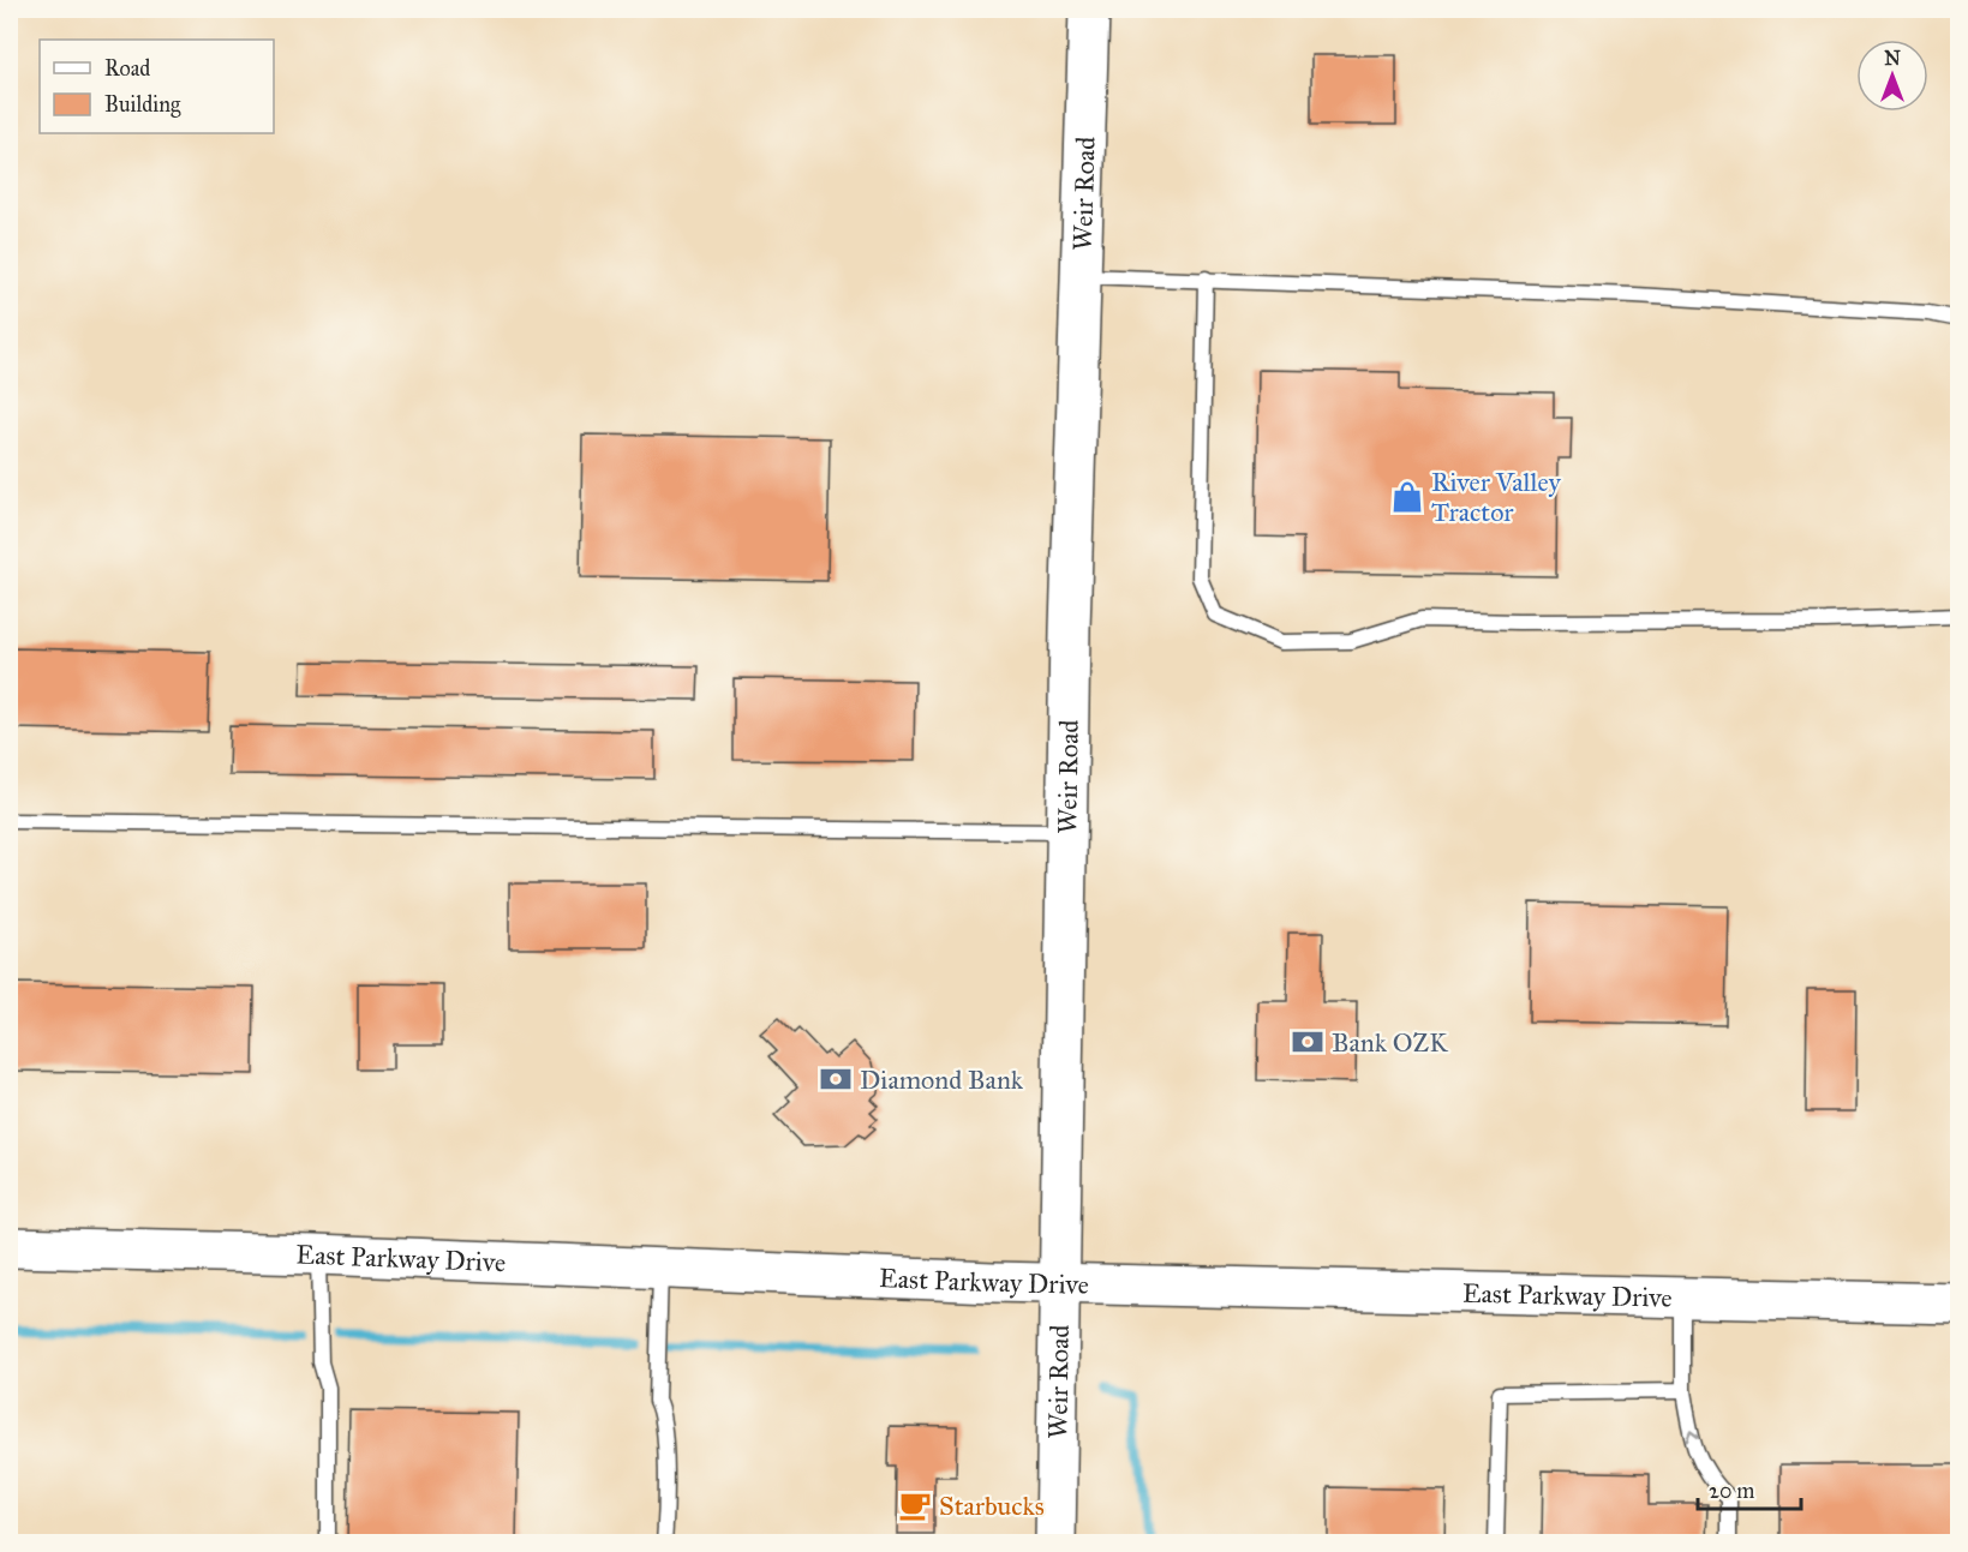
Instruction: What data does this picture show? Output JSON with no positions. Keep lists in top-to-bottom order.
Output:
{
  "streets": {
    "main road": ["Weir Road", "East Parkway Drive"]
  },
  "crossings": [
    ["Weir Road", "East Parkway Drive"]
  ],
  "places": {
    "shop": ["River Valley Tractor"],
    "bank": ["Bank OZK", "Diamond Bank"],
    "cafe": ["Starbucks"]
  },
  "legend": ["Road", "Building"],
  "scale_bar": "20 m",
  "north": "top"
}
